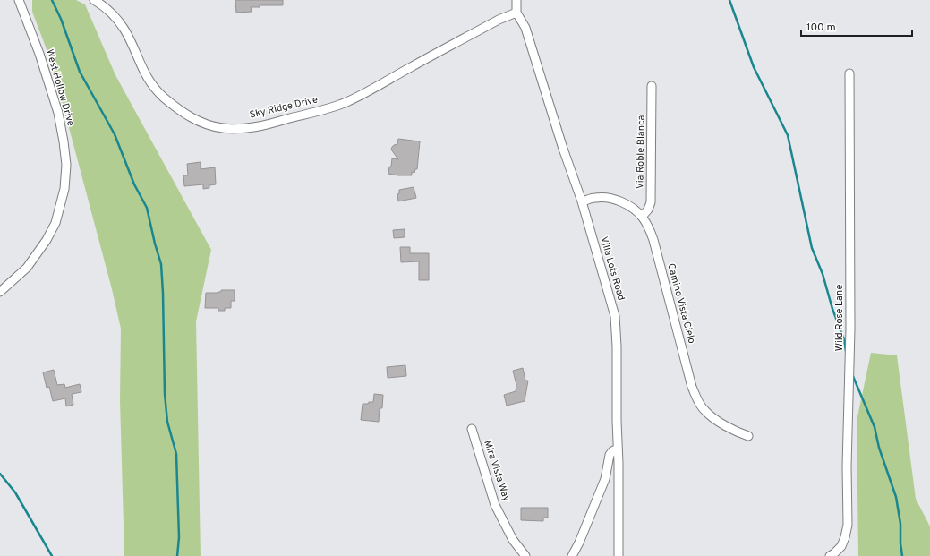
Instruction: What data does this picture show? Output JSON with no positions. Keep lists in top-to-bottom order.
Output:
{
  "streets": {
    "street": [
      "West Hollow Drive",
      "Sky Ridge Drive",
      "Via Roble Blanca",
      "Villa Lots Road",
      "Camino Vista Cielo",
      "Wild Rose Lane",
      "Mira Vista Way"
    ]
  },
  "crossings": [
    ["Sky Ridge Drive", "Villa Lots Road"],
    ["Via Roble Blanca", "Camino Vista Cielo"],
    ["Villa Lots Road", "Camino Vista Cielo"]
  ],
  "scale_bar": "100 m"
}
